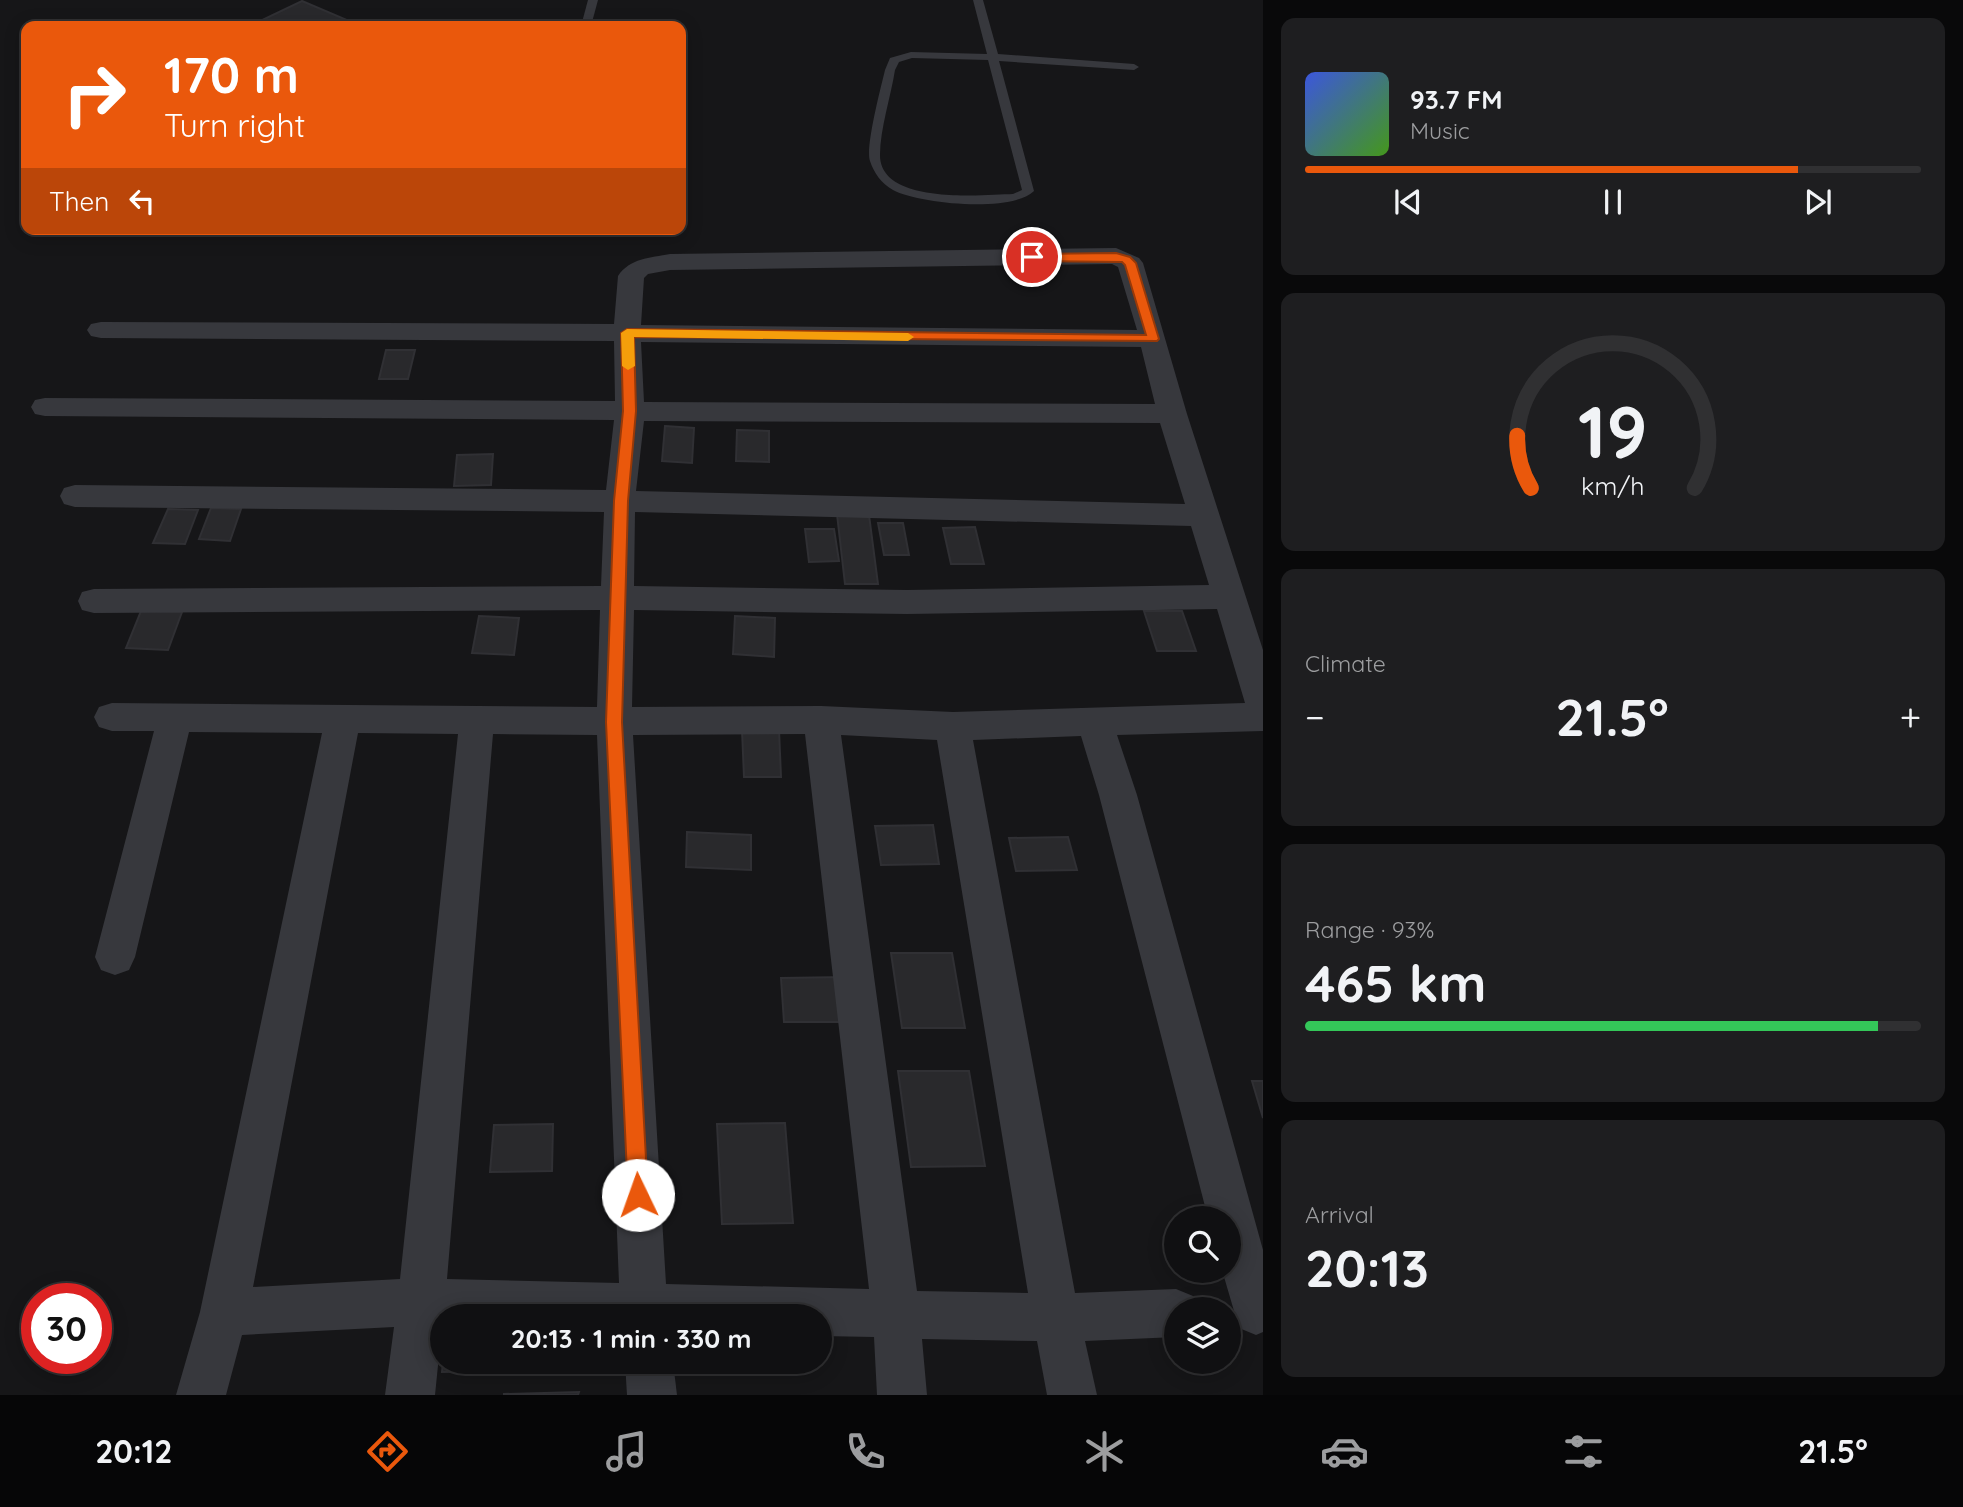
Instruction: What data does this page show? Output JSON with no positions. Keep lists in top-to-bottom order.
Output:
{
  "page": {
    "turn": ["170 m", "Turn right"],
    "song": ["93.7 FM", "Music"],
    "then": "Then",
    "tile": [
      "Climate",
      ["Range · 93%", "465 km"],
      ["Arrival", "20:13"]
    ],
    "heat": ["−", "21.5°", "+"],
    "limit": "30",
    "trip": "20:13 · 1 min · 330 m",
    "tabs": ["20:12", "21.5°"],
    "gauge": ["19", "km/h"]
  }
}
